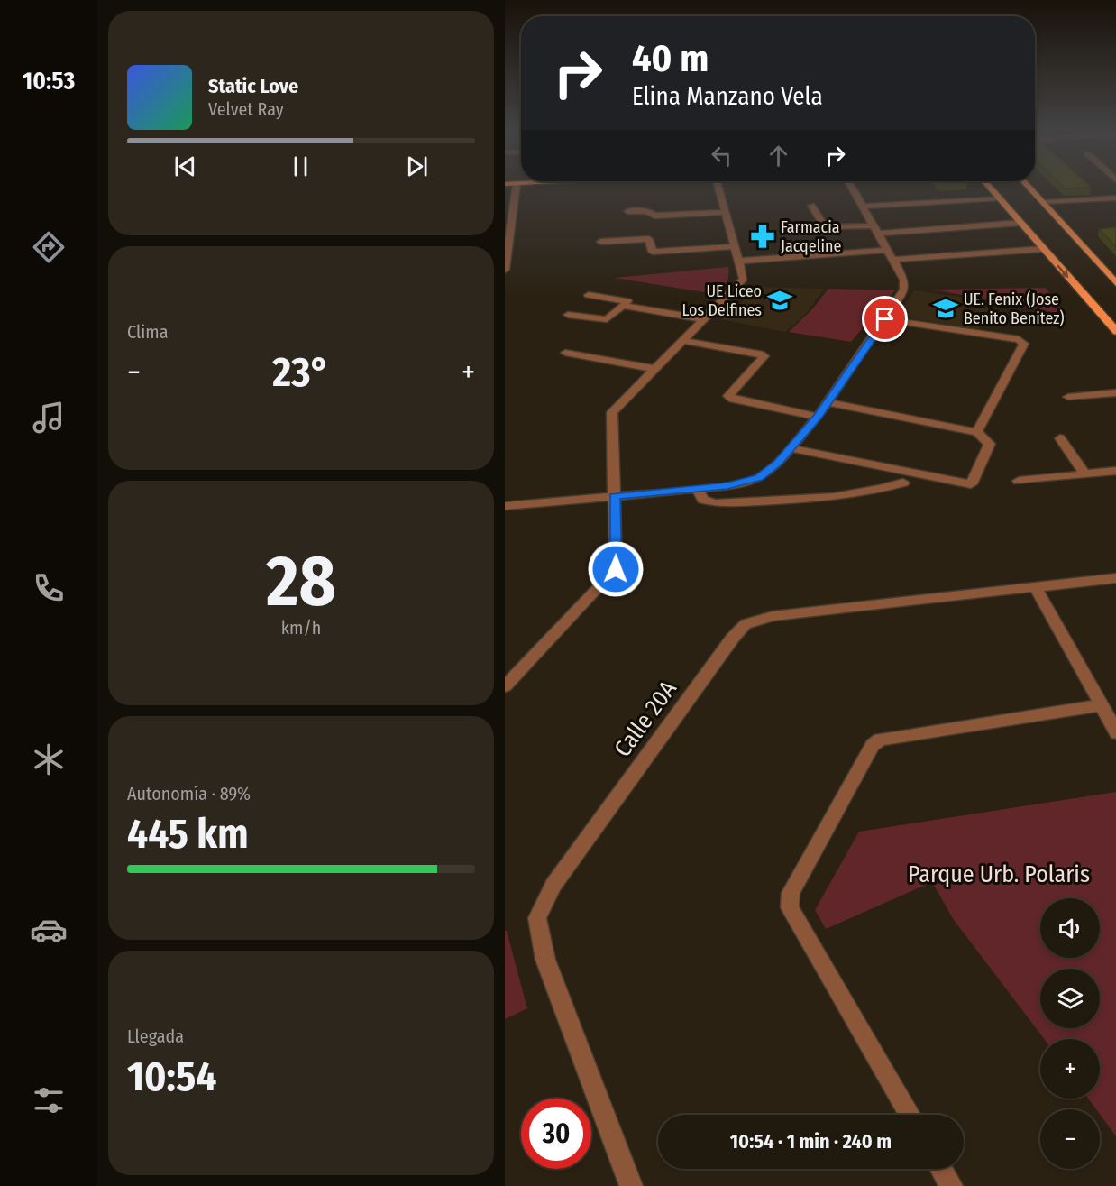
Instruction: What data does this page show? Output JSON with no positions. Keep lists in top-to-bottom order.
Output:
{
  "streets": {
    "street": ["Calle 20A"]
  },
  "parks": ["Parque Urb. Polaris"],
  "places": {
    "pharmacy": ["Farmacia Jacqeline"],
    "school or university": ["UE Liceo Los Delfines", "UE. Fenix (Jose Benito Benitez)"]
  },
  "page": {
    "tabs": "10:53",
    "turn": ["40 m", "Elina Manzano Vela"],
    "song": ["Static Love", "Velvet Ray"],
    "tile": [
      "Clima",
      ["28", "km/h"],
      ["Autonomía · 89%", "445 km"],
      ["Llegada", "10:54"]
    ],
    "heat": ["−", "23°", "+"],
    "map_buttons": ["+", "−"],
    "limit": "30",
    "trip": "10:54 · 1 min · 240 m"
  }
}
